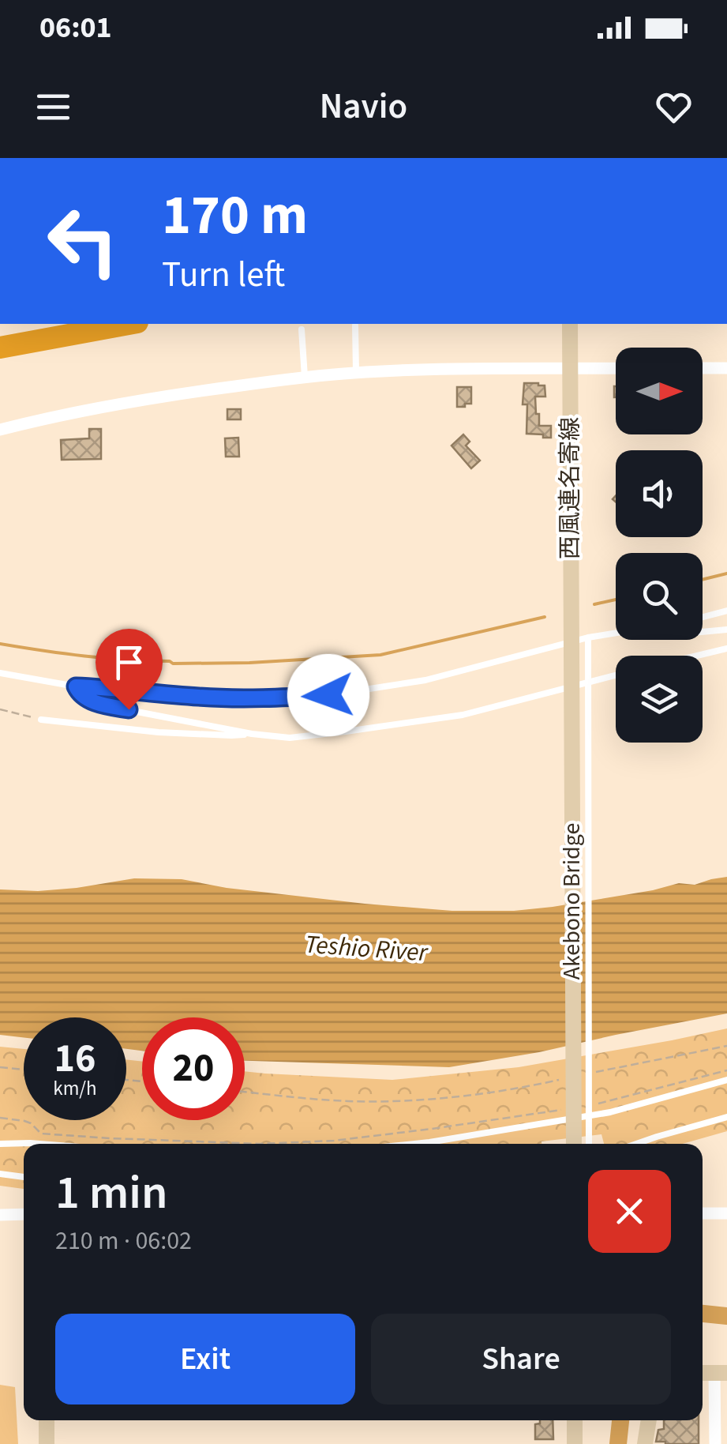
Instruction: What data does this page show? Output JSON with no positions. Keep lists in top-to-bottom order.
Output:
{
  "streets": {
    "main road": ["西風連名寄線", "Akebono Bridge"]
  },
  "crossings": [
    ["西風連名寄線", "Akebono Bridge"]
  ],
  "water": ["Teshio River"],
  "north": "right",
  "page": {
    "status": "06:01",
    "header": "Navio",
    "turn": ["170 m", "Turn left"],
    "speed": "16 km/h",
    "limit": "20",
    "heading": ["1 min", "210 m · 06:02"],
    "buttons": ["Exit", "Share"]
  }
}
